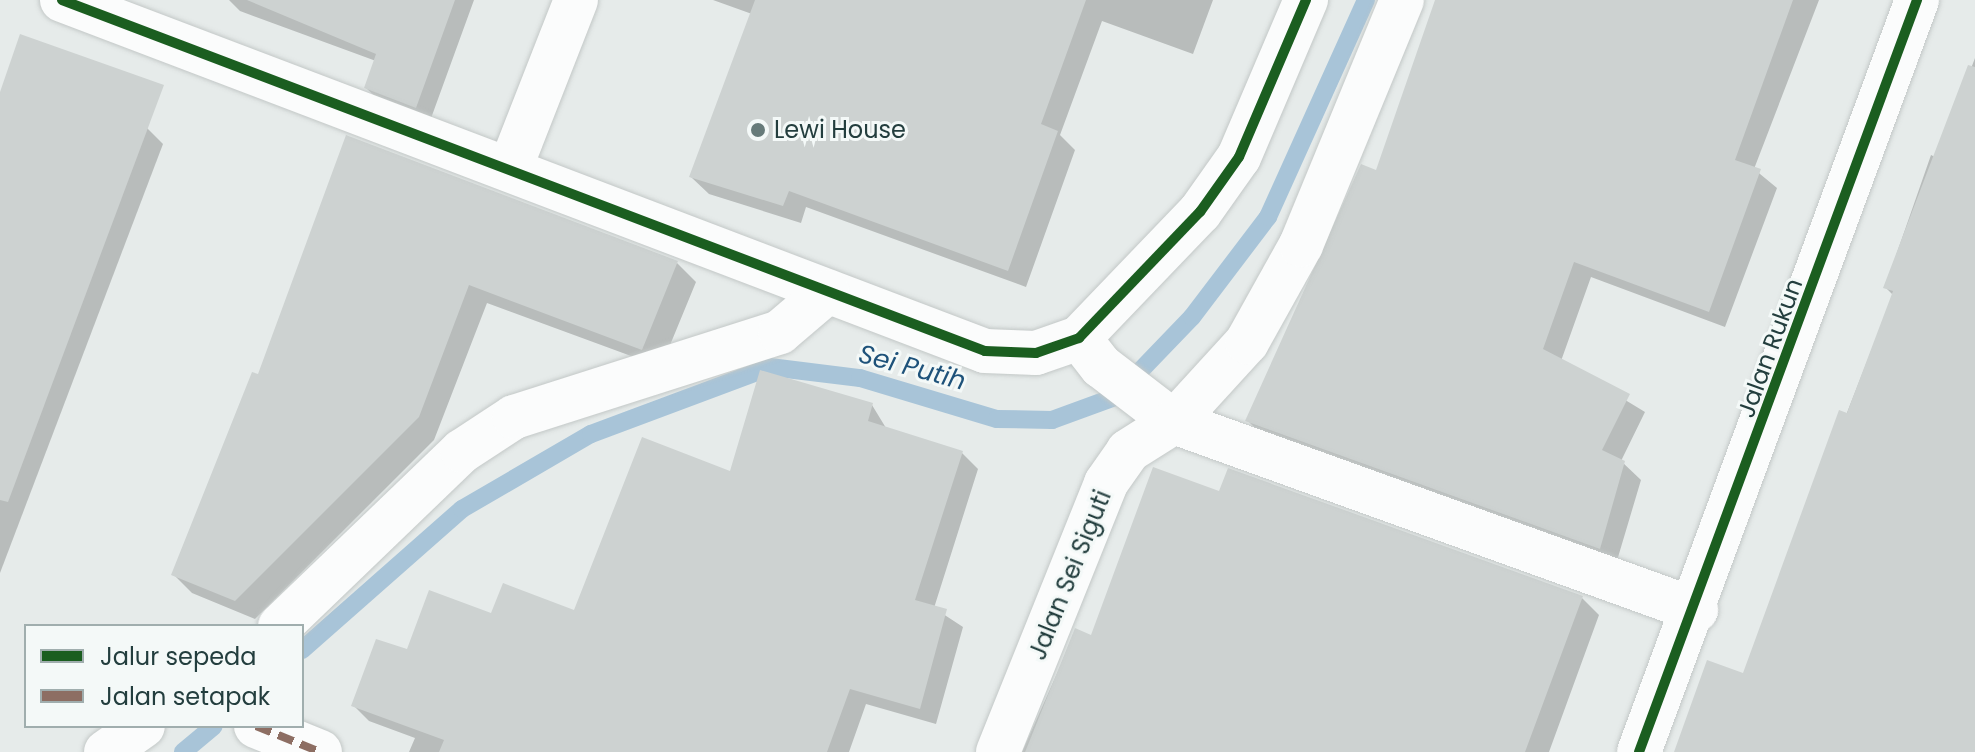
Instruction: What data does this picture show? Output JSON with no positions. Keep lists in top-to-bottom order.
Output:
{
  "streets": {
    "street": ["Jalan Rukun", "Jalan Sei Siguti"]
  },
  "water": ["Sei Putih"],
  "places": ["Lewi House"],
  "legend": ["Jalur sepeda", "Jalan setapak"]
}
